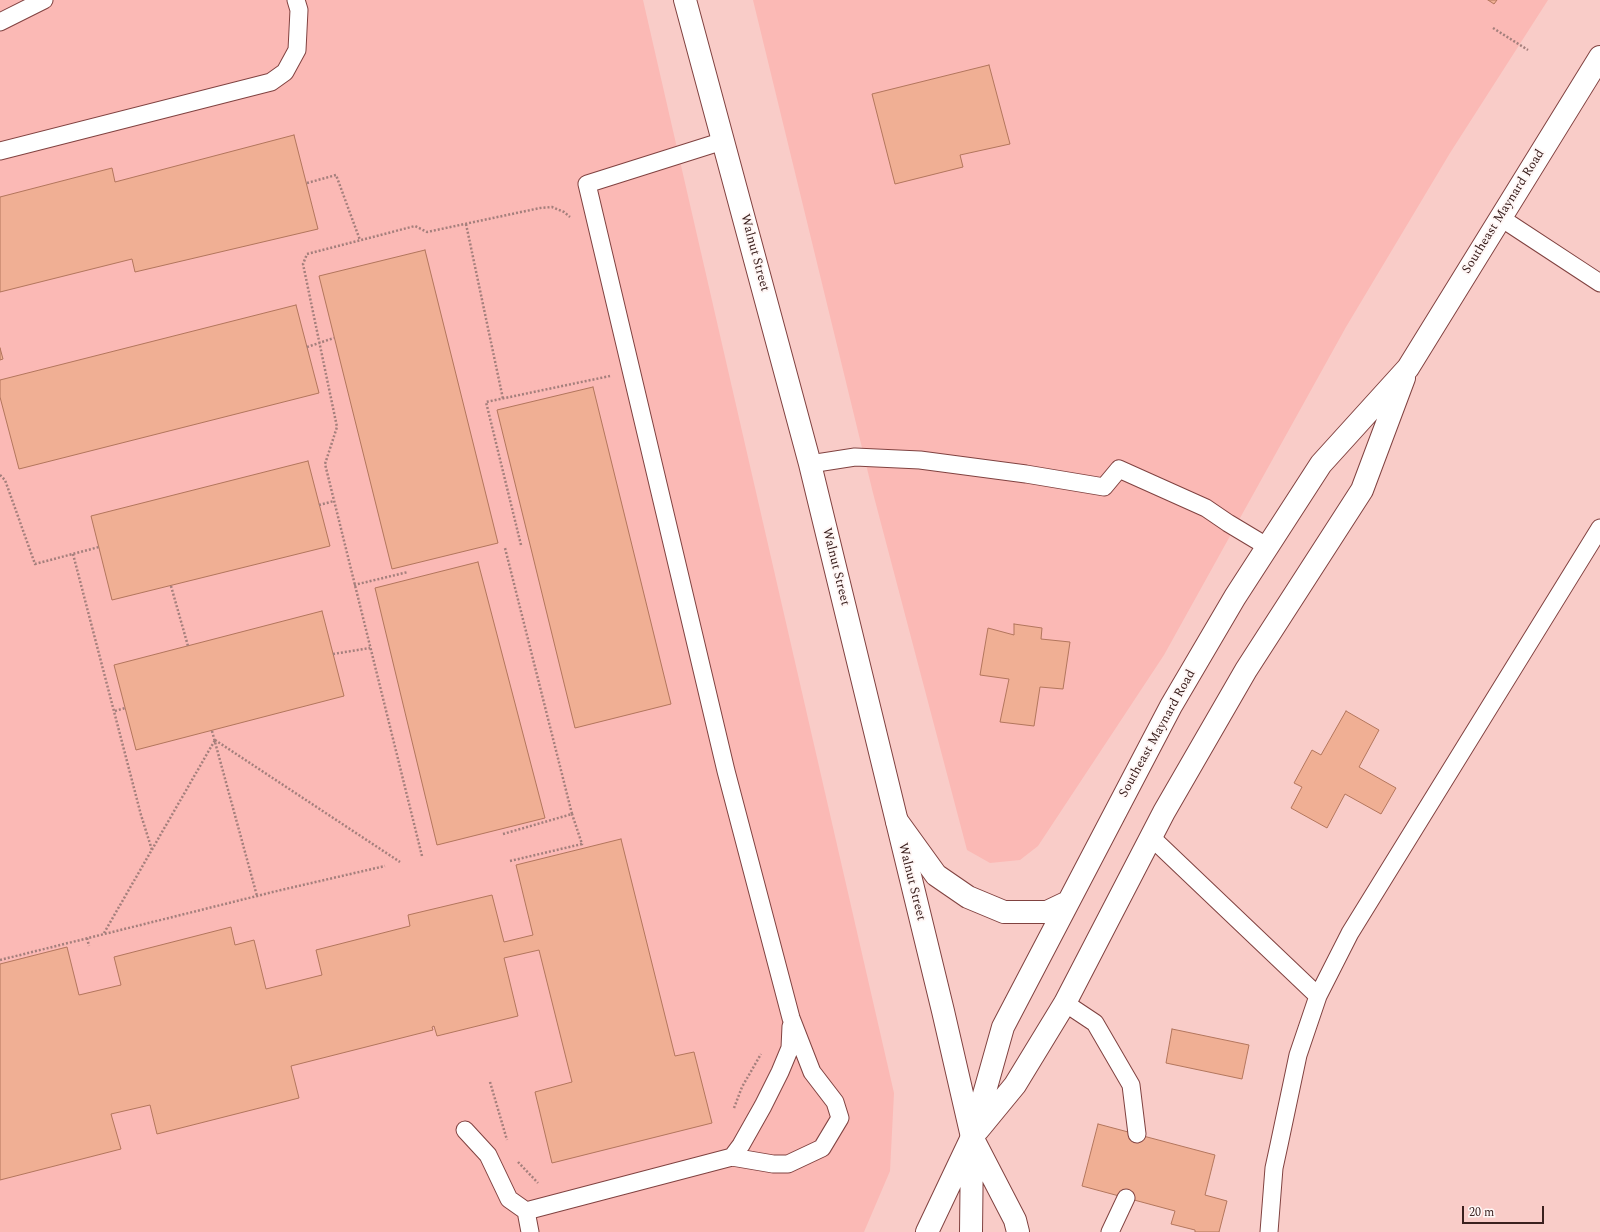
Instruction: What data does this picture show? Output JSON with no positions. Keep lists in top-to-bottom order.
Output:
{
  "streets": {
    "main road": ["Southeast Maynard Road", "Walnut Street"]
  },
  "crossings": [
    ["Southeast Maynard Road", "Walnut Street"]
  ],
  "scale_bar": "20 m"
}
